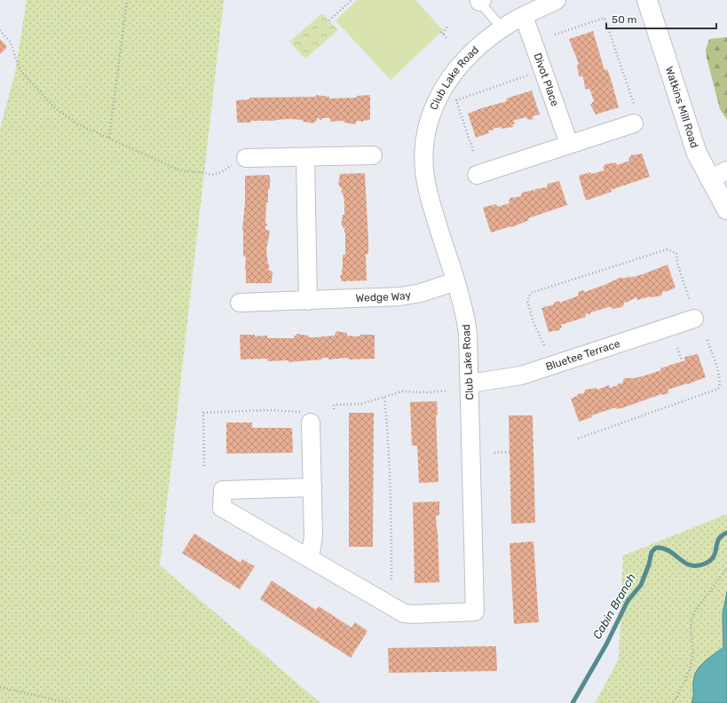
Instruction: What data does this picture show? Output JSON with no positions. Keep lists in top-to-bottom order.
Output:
{
  "streets": {
    "street": [
      "Club Lake Road",
      "Divot Place",
      "Watkins Mill Road",
      "Wedge Way",
      "Bluetee Terrace"
    ]
  },
  "crossings": [
    ["Club Lake Road", "Divot Place"],
    ["Club Lake Road", "Wedge Way"],
    ["Club Lake Road", "Bluetee Terrace"]
  ],
  "water": ["Cabin Branch"],
  "scale_bar": "50 m"
}
